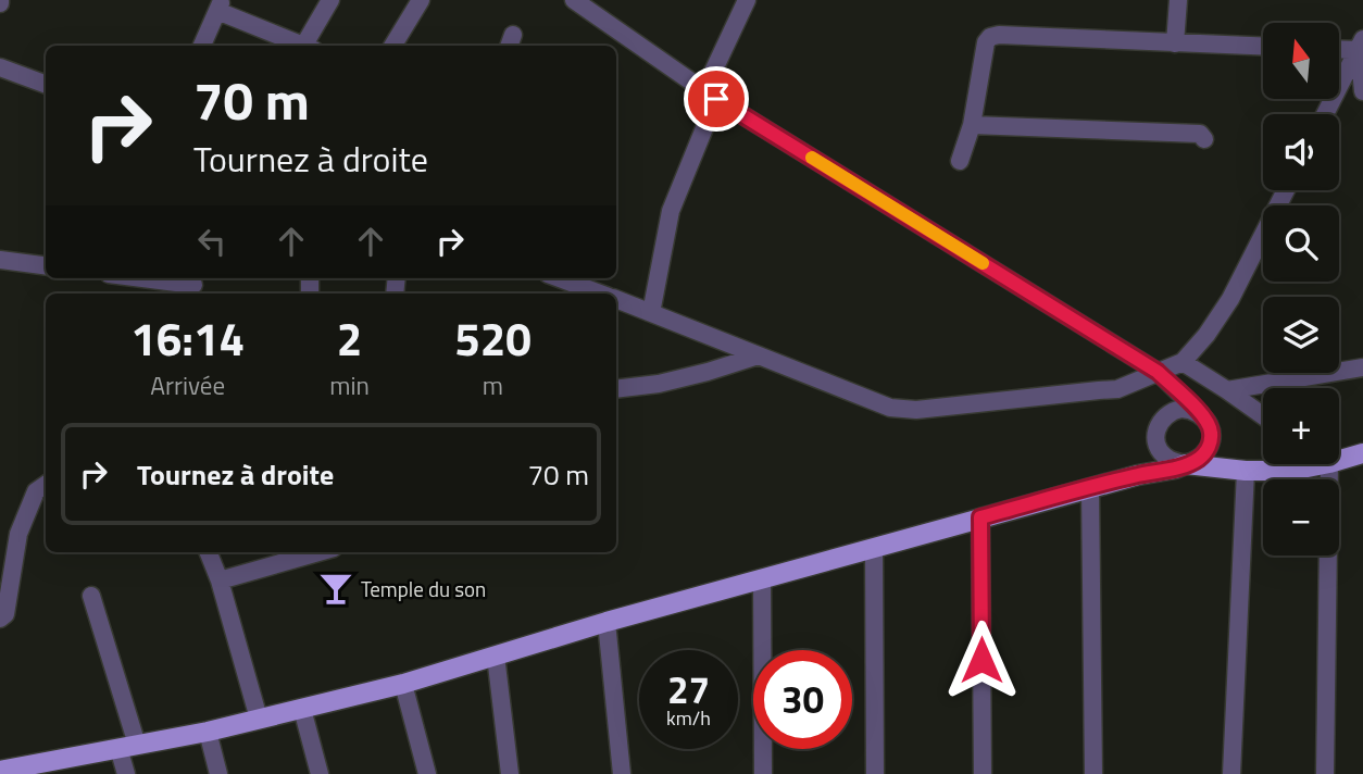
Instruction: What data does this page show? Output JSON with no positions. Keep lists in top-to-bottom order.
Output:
{
  "places": {
    "bar": ["Temple du son"]
  },
  "north": "top",
  "page": {
    "map_buttons": ["+", "−"],
    "turn": ["70 m", "Tournez à droite"],
    "eta": [
      "16:14",
      "Arrivée",
      "2",
      "min",
      "520",
      "m"
    ],
    "list": [
      {
        "name": "Tournez à droite",
        "value": "70 m"
      }
    ],
    "speed": "27 km/h",
    "limit": "30"
  }
}
